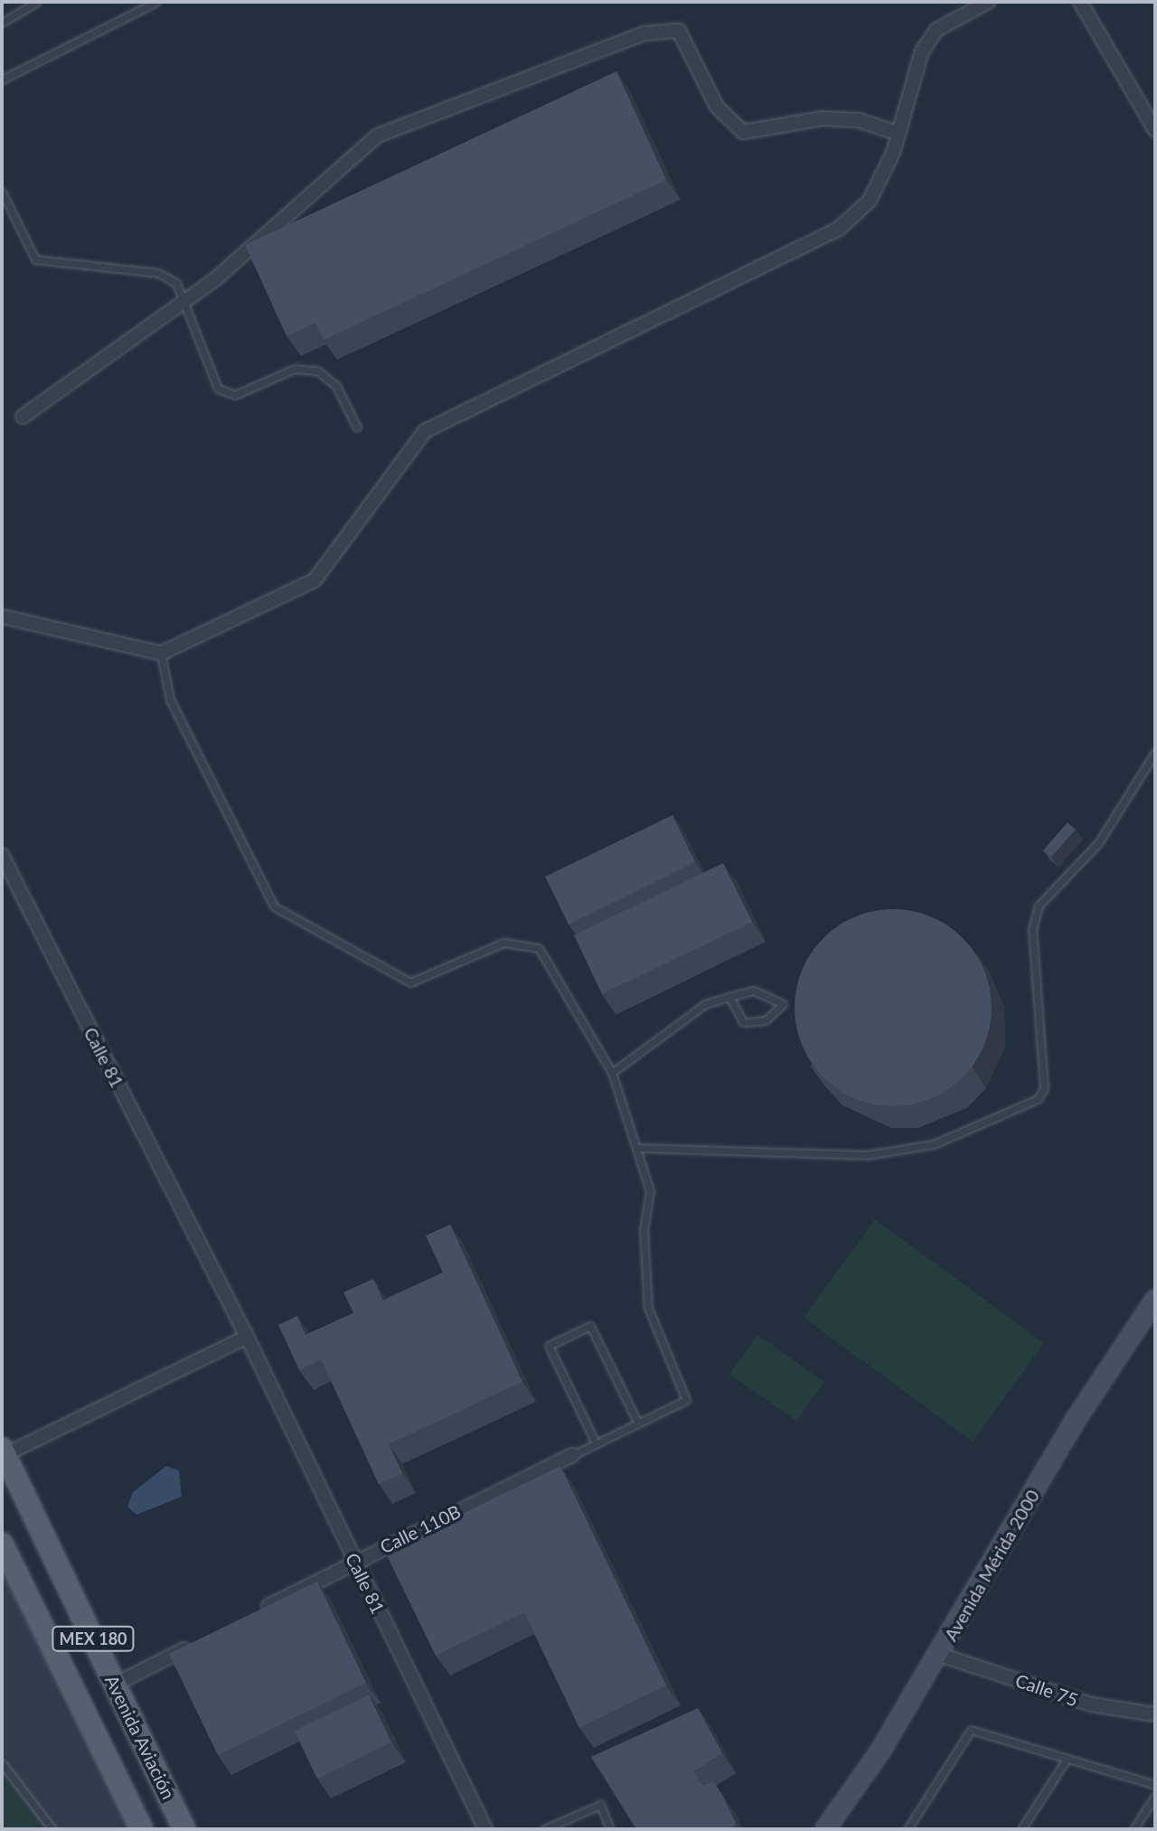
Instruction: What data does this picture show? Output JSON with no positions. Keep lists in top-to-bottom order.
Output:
{
  "streets": {
    "main road": ["Avenida Mérida 2000", "MEX 180", "Avenida Aviación"],
    "street": ["Calle 81", "Calle 110B", "Calle 75"]
  },
  "crossings": [
    ["Calle 81", "Calle 110B"],
    ["Avenida Mérida 2000", "Calle 75"]
  ]
}
